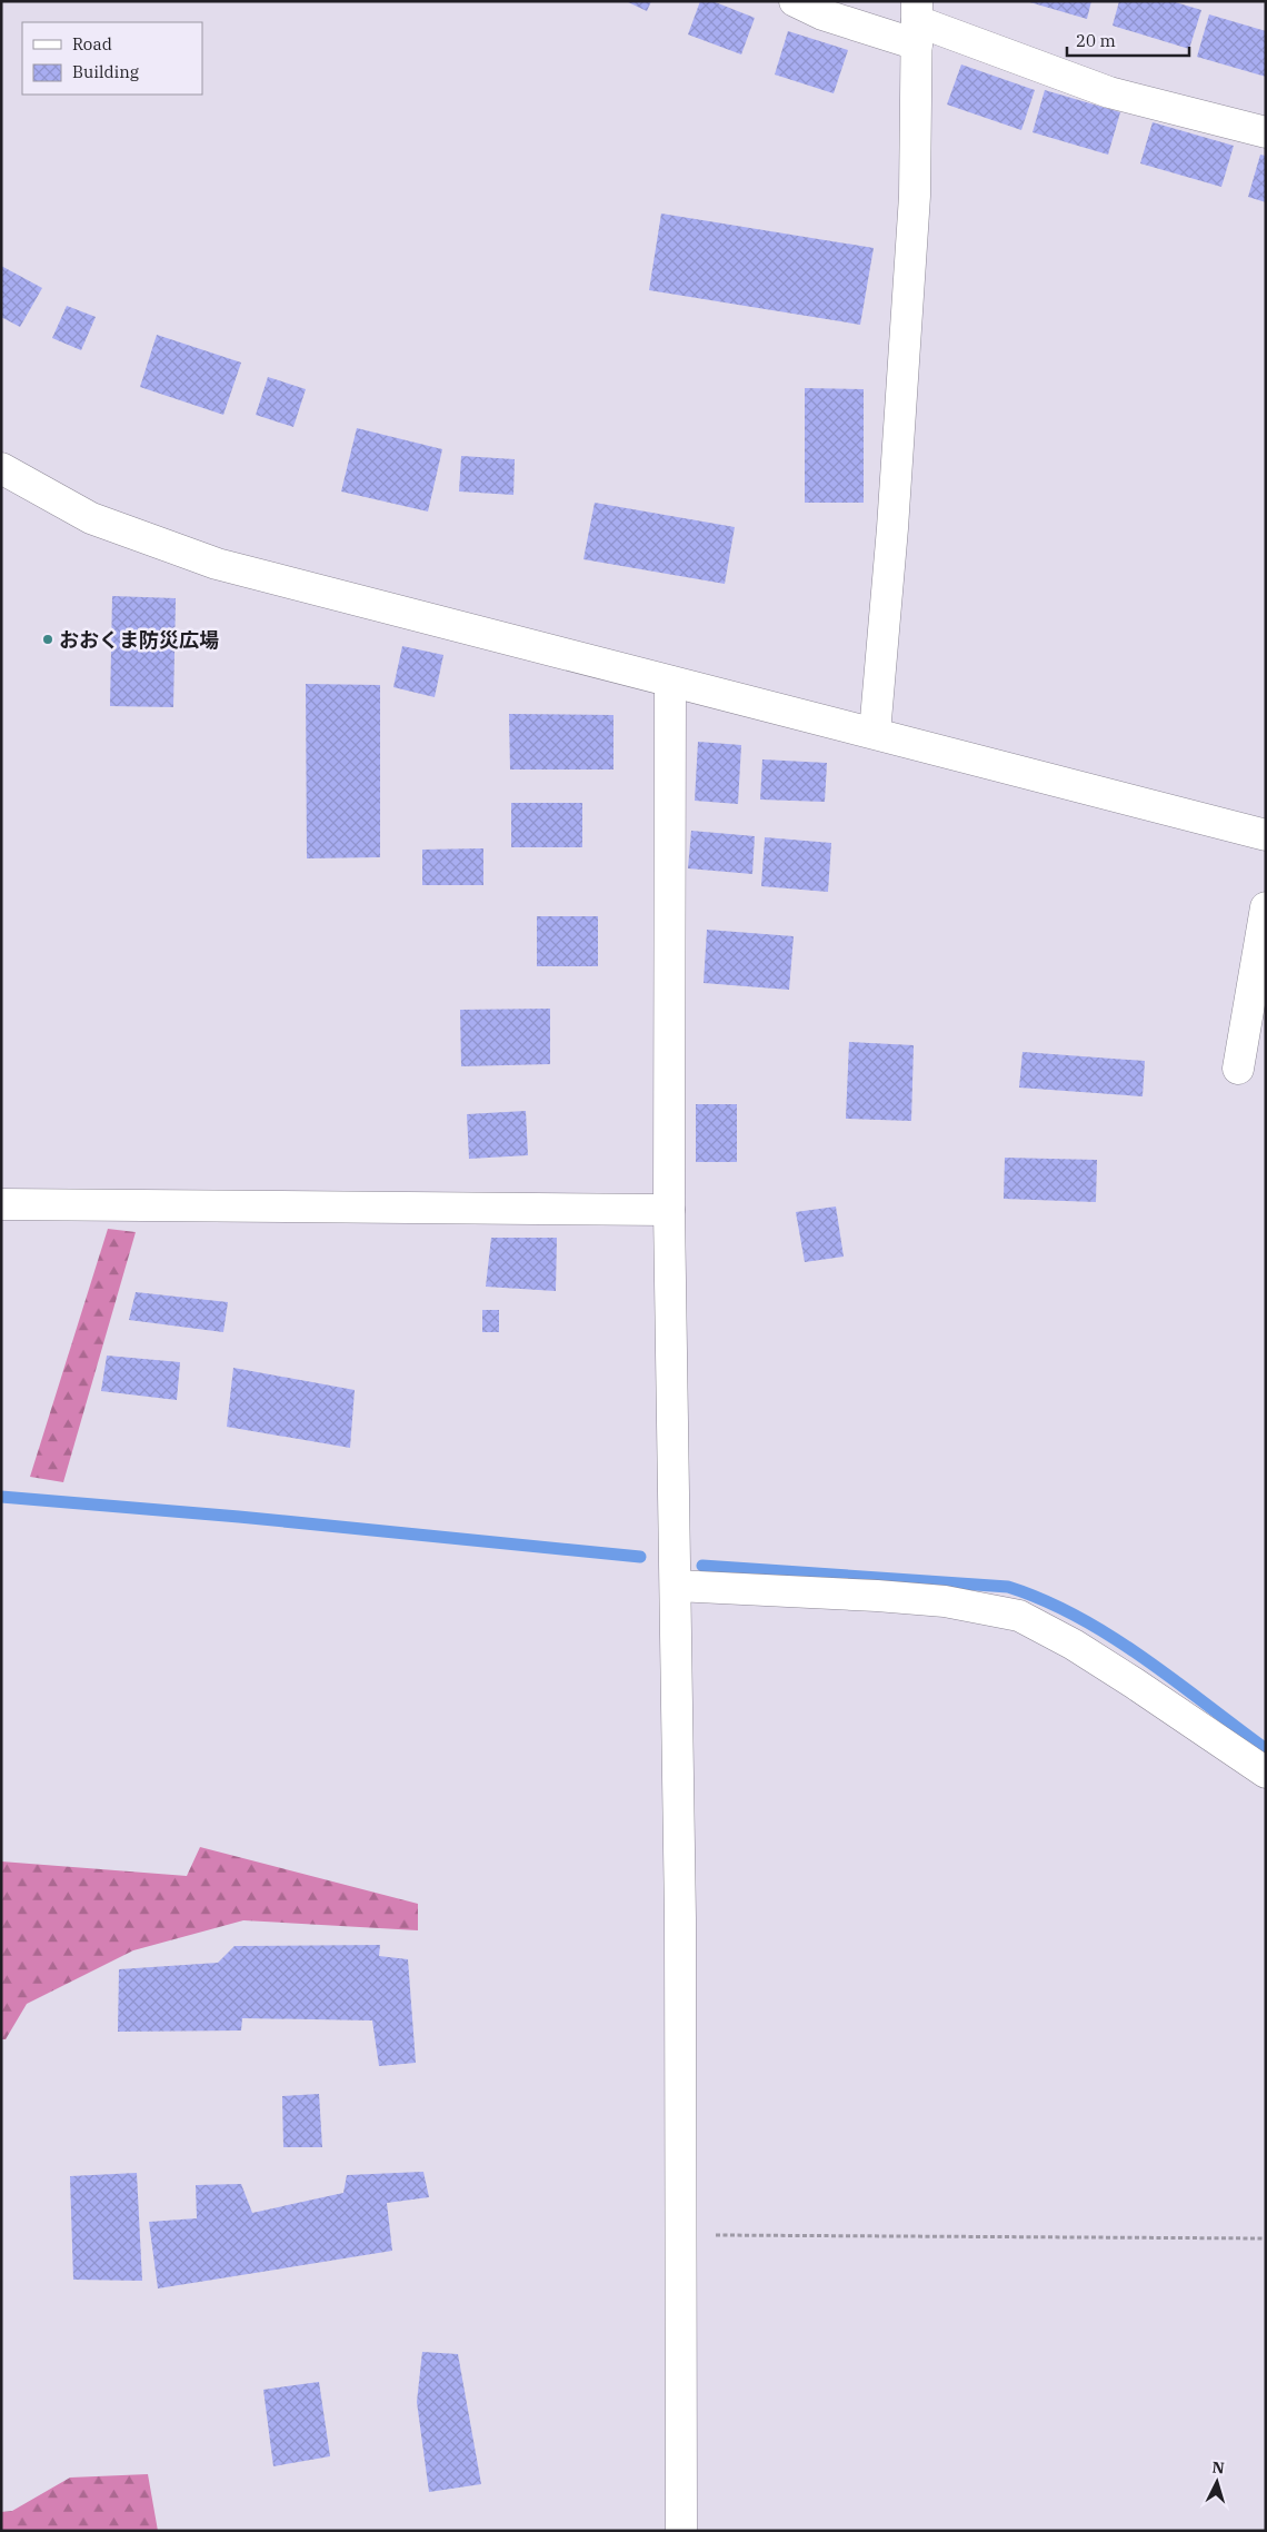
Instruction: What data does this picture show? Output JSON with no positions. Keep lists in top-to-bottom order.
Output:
{
  "places": ["おおくま防災広場"],
  "legend": ["Road", "Building"],
  "scale_bar": "20 m",
  "north": "top"
}
